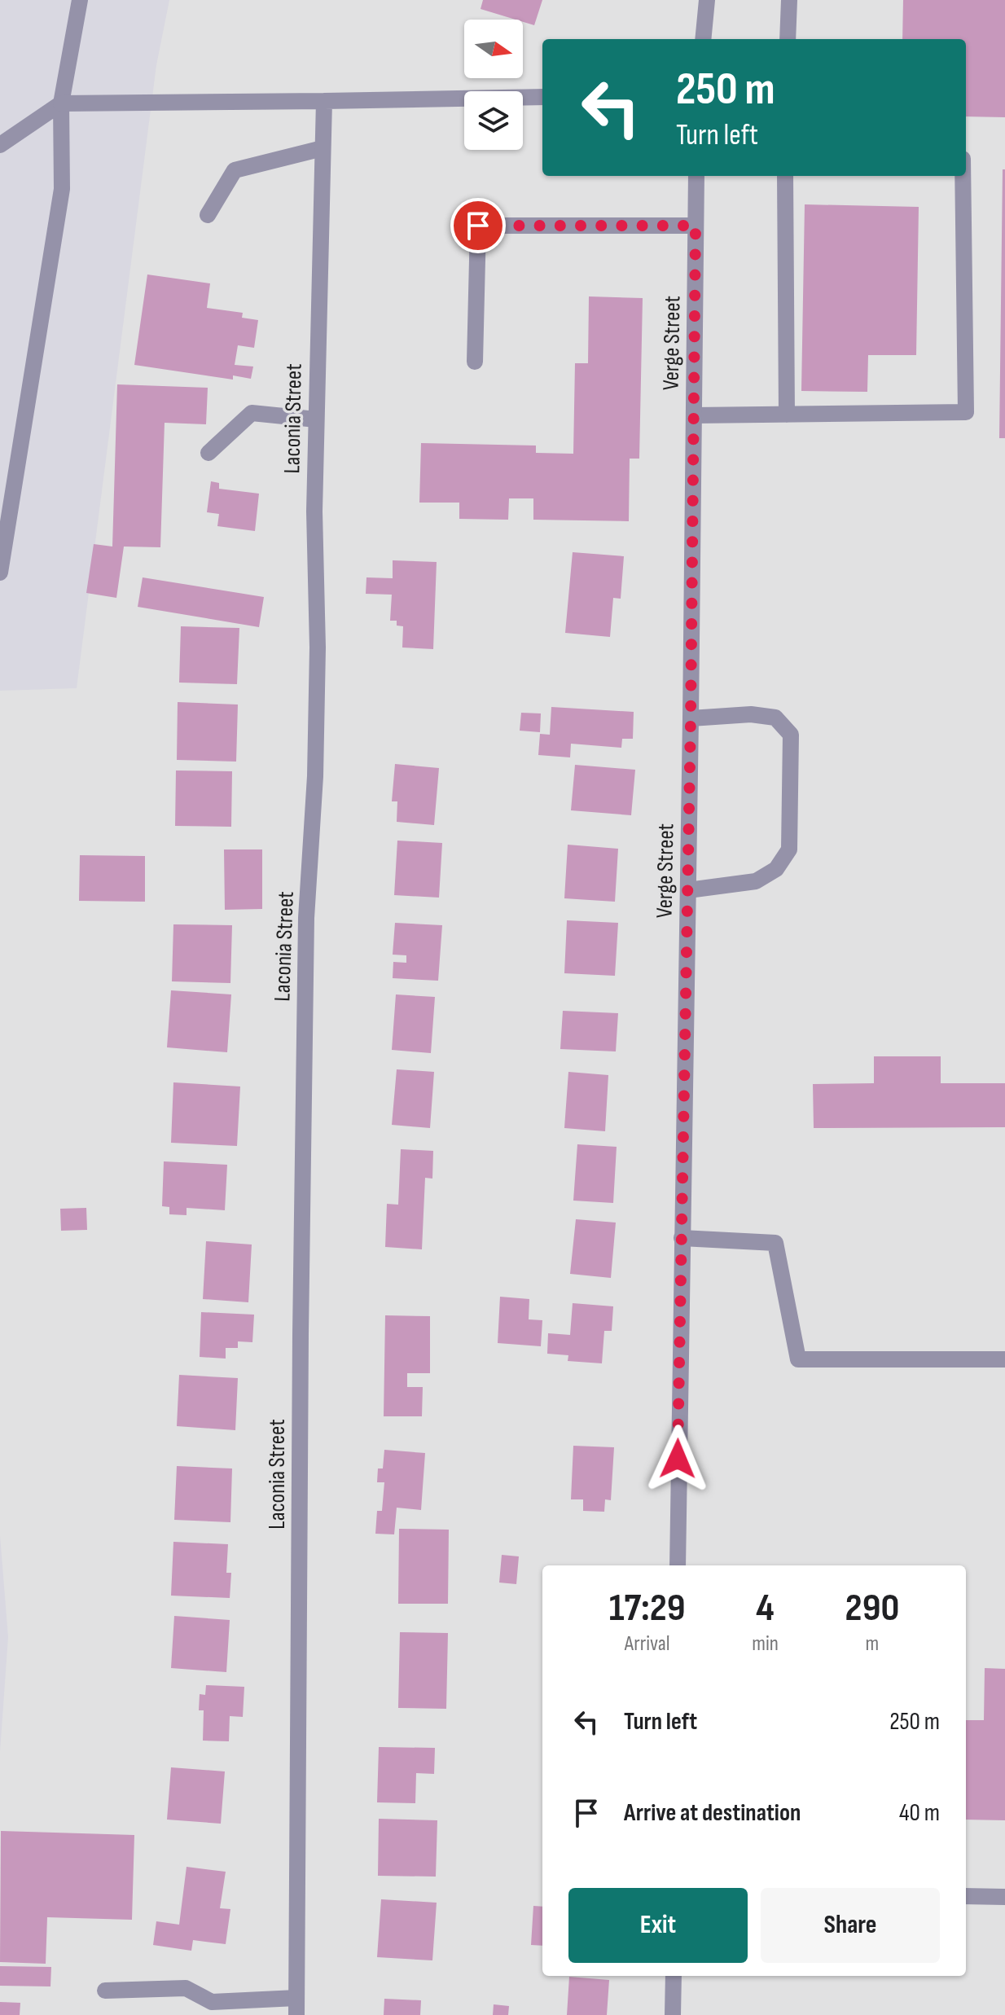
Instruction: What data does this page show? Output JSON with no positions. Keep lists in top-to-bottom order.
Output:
{
  "streets": {
    "street": ["Verge Street", "Laconia Street"]
  },
  "north": "right",
  "page": {
    "turn": ["250 m", "Turn left"],
    "eta": [
      "17:29",
      "Arrival",
      "4",
      "min",
      "290",
      "m"
    ],
    "list": [
      {
        "name": "Turn left",
        "value": "250 m"
      },
      {
        "name": "Arrive at destination",
        "value": "40 m"
      }
    ],
    "buttons": ["Exit", "Share"]
  }
}
